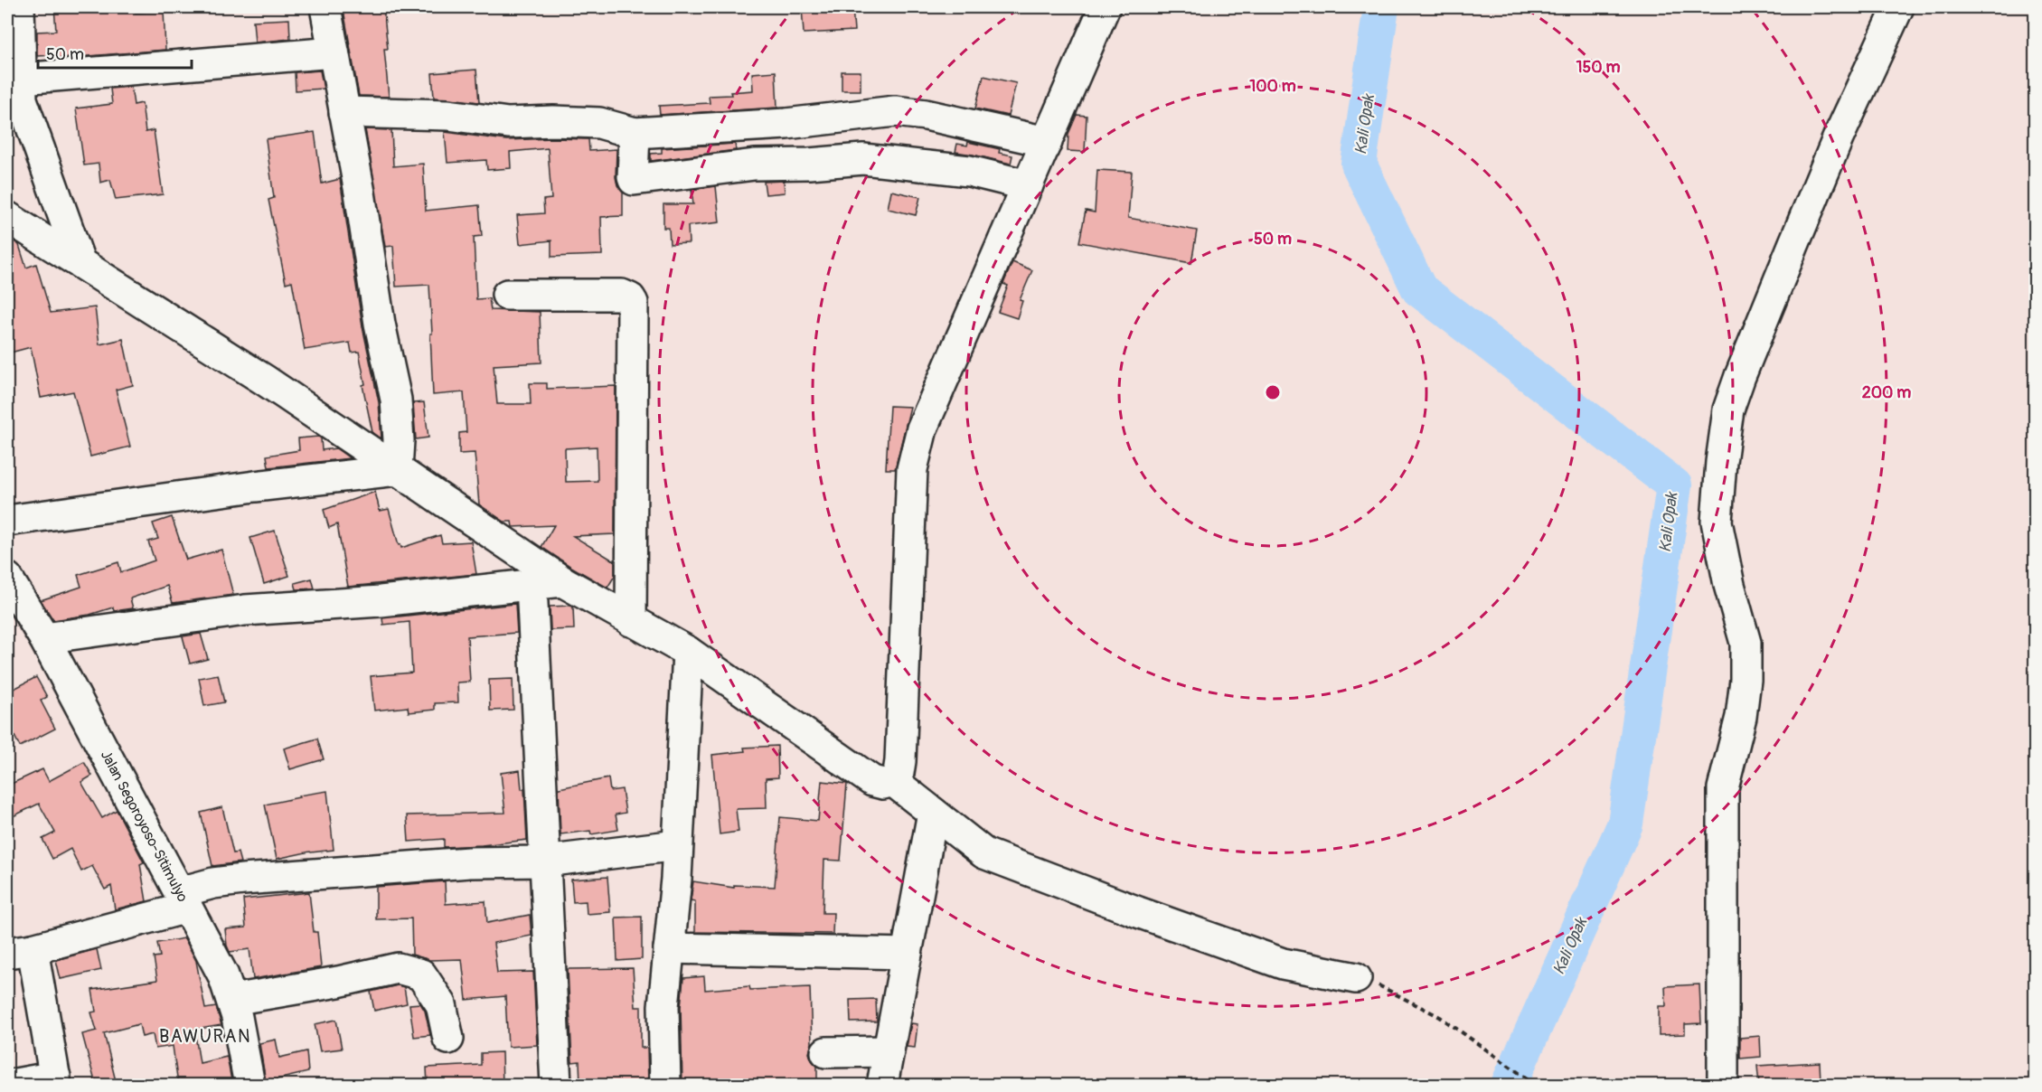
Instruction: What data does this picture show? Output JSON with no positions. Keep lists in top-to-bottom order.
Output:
{
  "streets": {
    "street": ["Jalan Segoroyoso-Sitimulyo"]
  },
  "districts": ["BAWURAN"],
  "water": ["Kali Opak"],
  "scale_bar": "50 m",
  "rings": [
    "150 m",
    "100 m",
    "50 m",
    "200 m"
  ]
}
